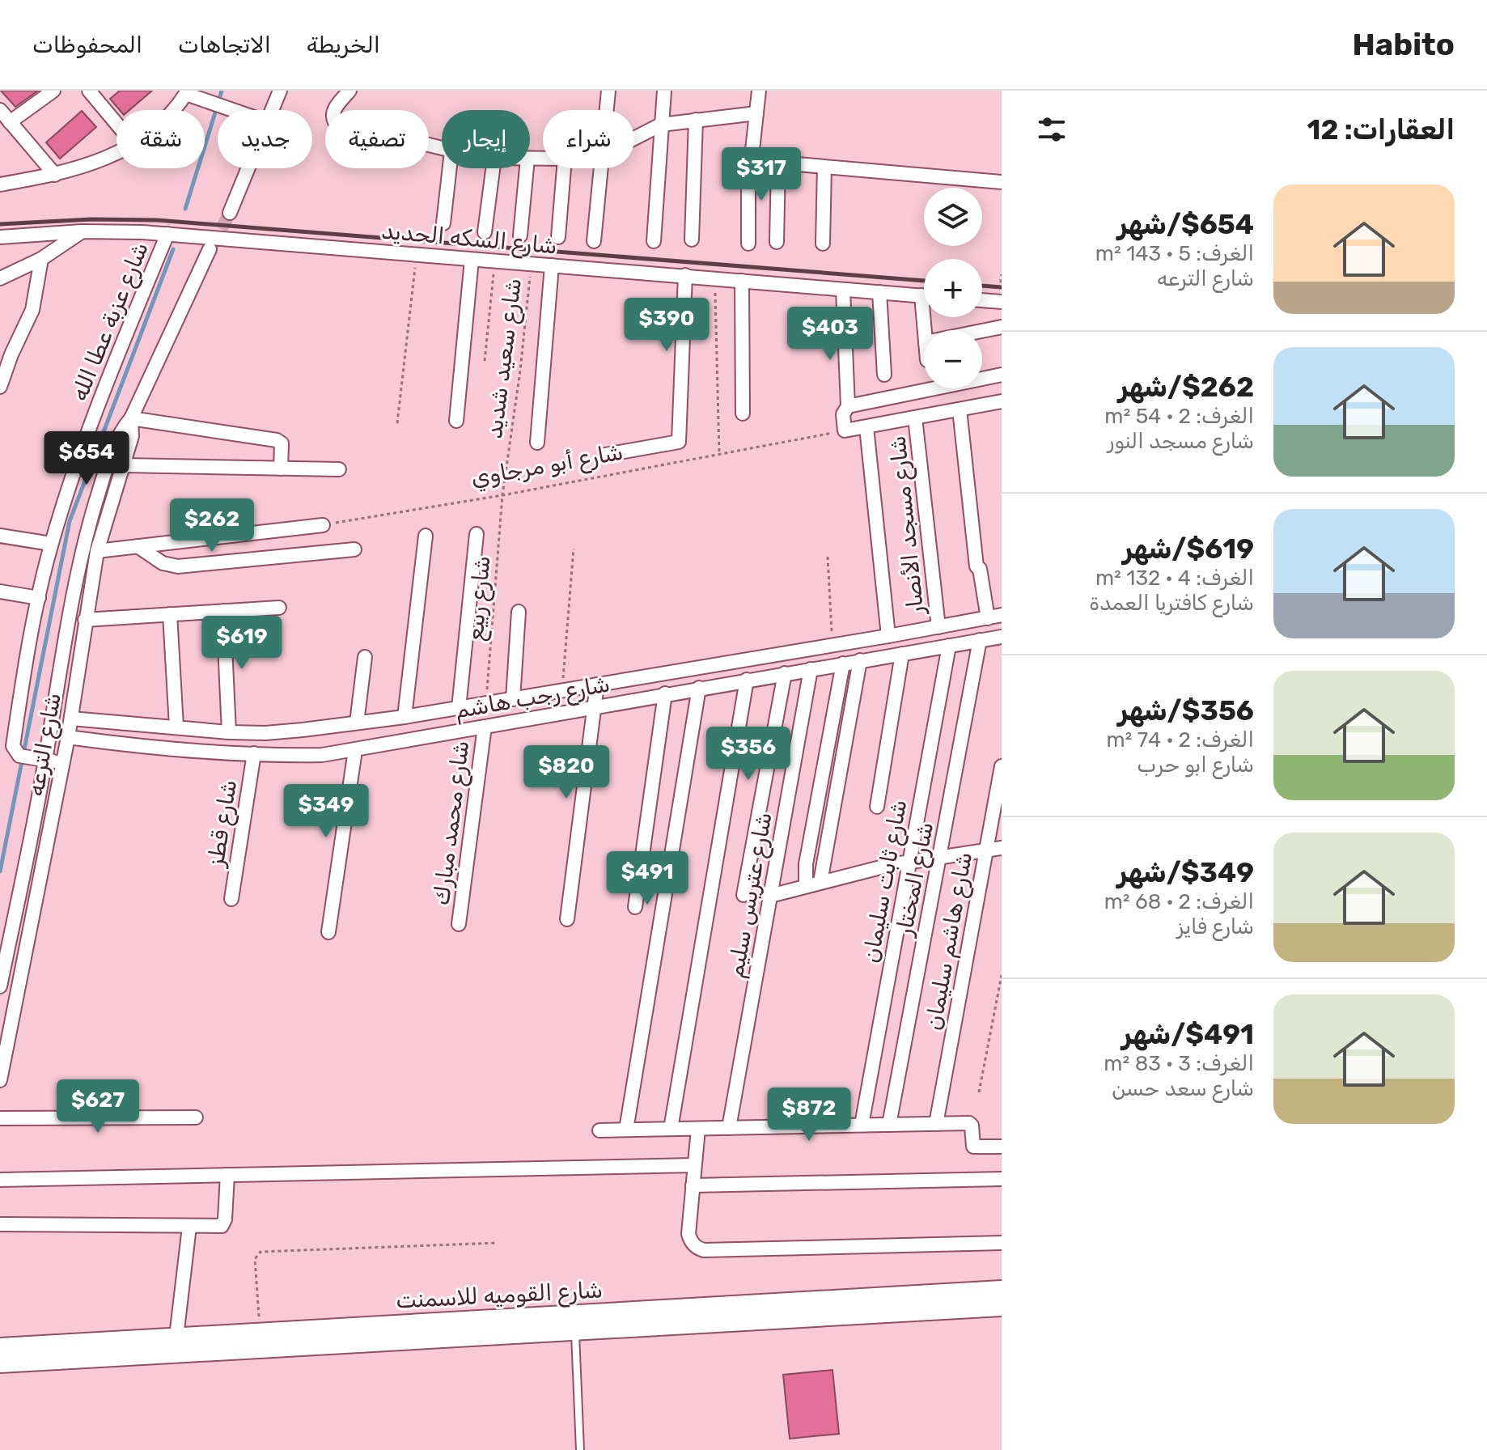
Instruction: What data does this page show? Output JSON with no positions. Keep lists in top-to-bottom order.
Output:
{
  "streets": {
    "main road": ["شارع القوميه للاسمنت"],
    "street": [
      "شارع السكه الحديد",
      "شارع عزبة عطا الله",
      "شارع مسجد الأنصار",
      "شارع رجب هاشم",
      "شارع الترعه",
      "شارع قطز",
      "شارع محمد مبارك",
      "شارع المختار",
      "شارع ثابت سليمان",
      "شارع عتريس سليم",
      "شارع هاشم سليمان"
    ],
    "path": ["شارع سعيد شديد", "شارع أبو مرجاوي", "شارع ربيع"]
  },
  "crossings": [
    ["شارع السكه الحديد", "شارع عزبة عطا الله"],
    ["شارع السكه الحديد", "شارع سعيد شديد"],
    ["شارع عزبة عطا الله", "شارع الترعه"],
    ["شارع سعيد شديد", "شارع أبو مرجاوي"],
    ["شارع سعيد شديد", "شارع ربيع"],
    ["شارع أبو مرجاوي", "شارع ربيع"],
    ["شارع مسجد الأنصار", "شارع رجب هاشم"],
    ["شارع ربيع", "شارع رجب هاشم"],
    ["شارع رجب هاشم", "شارع الترعه"],
    ["شارع رجب هاشم", "شارع قطز"],
    ["شارع رجب هاشم", "شارع محمد مبارك"],
    ["شارع رجب هاشم", "شارع المختار"],
    ["شارع رجب هاشم", "شارع ثابت سليمان"],
    ["شارع رجب هاشم", "شارع عتريس سليم"]
  ],
  "page": {
    "header": "Habito",
    "nav": ["الخريطة", "الاتجاهات", "المحفوظات"],
    "heading": "العقارات: 12",
    "chip": [
      "شراء",
      "إيجار",
      "تصفية",
      "جديد",
      "شقة"
    ],
    "price": [
      "$317",
      "$390",
      "$403",
      "$654",
      "$262",
      "$619",
      "$356",
      "$820",
      "$349",
      "$491",
      "$627",
      "$872"
    ],
    "list": [
      {
        "name": "$654/شهر",
        "note": "الغرف: 5 · 143 m² · شارع الترعه"
      },
      {
        "name": "$262/شهر",
        "note": "الغرف: 2 · 54 m² · شارع مسجد النور"
      },
      {
        "name": "$619/شهر",
        "note": "الغرف: 4 · 132 m² · شارع كافتريا العمدة"
      },
      {
        "name": "$356/شهر",
        "note": "الغرف: 2 · 74 m² · شارع ابو حرب"
      },
      {
        "name": "$349/شهر",
        "note": "الغرف: 2 · 68 m² · شارع فايز"
      },
      {
        "name": "$491/شهر",
        "note": "الغرف: 3 · 83 m² · شارع سعد حسن"
      }
    ],
    "map_buttons": ["+", "−"]
  }
}
